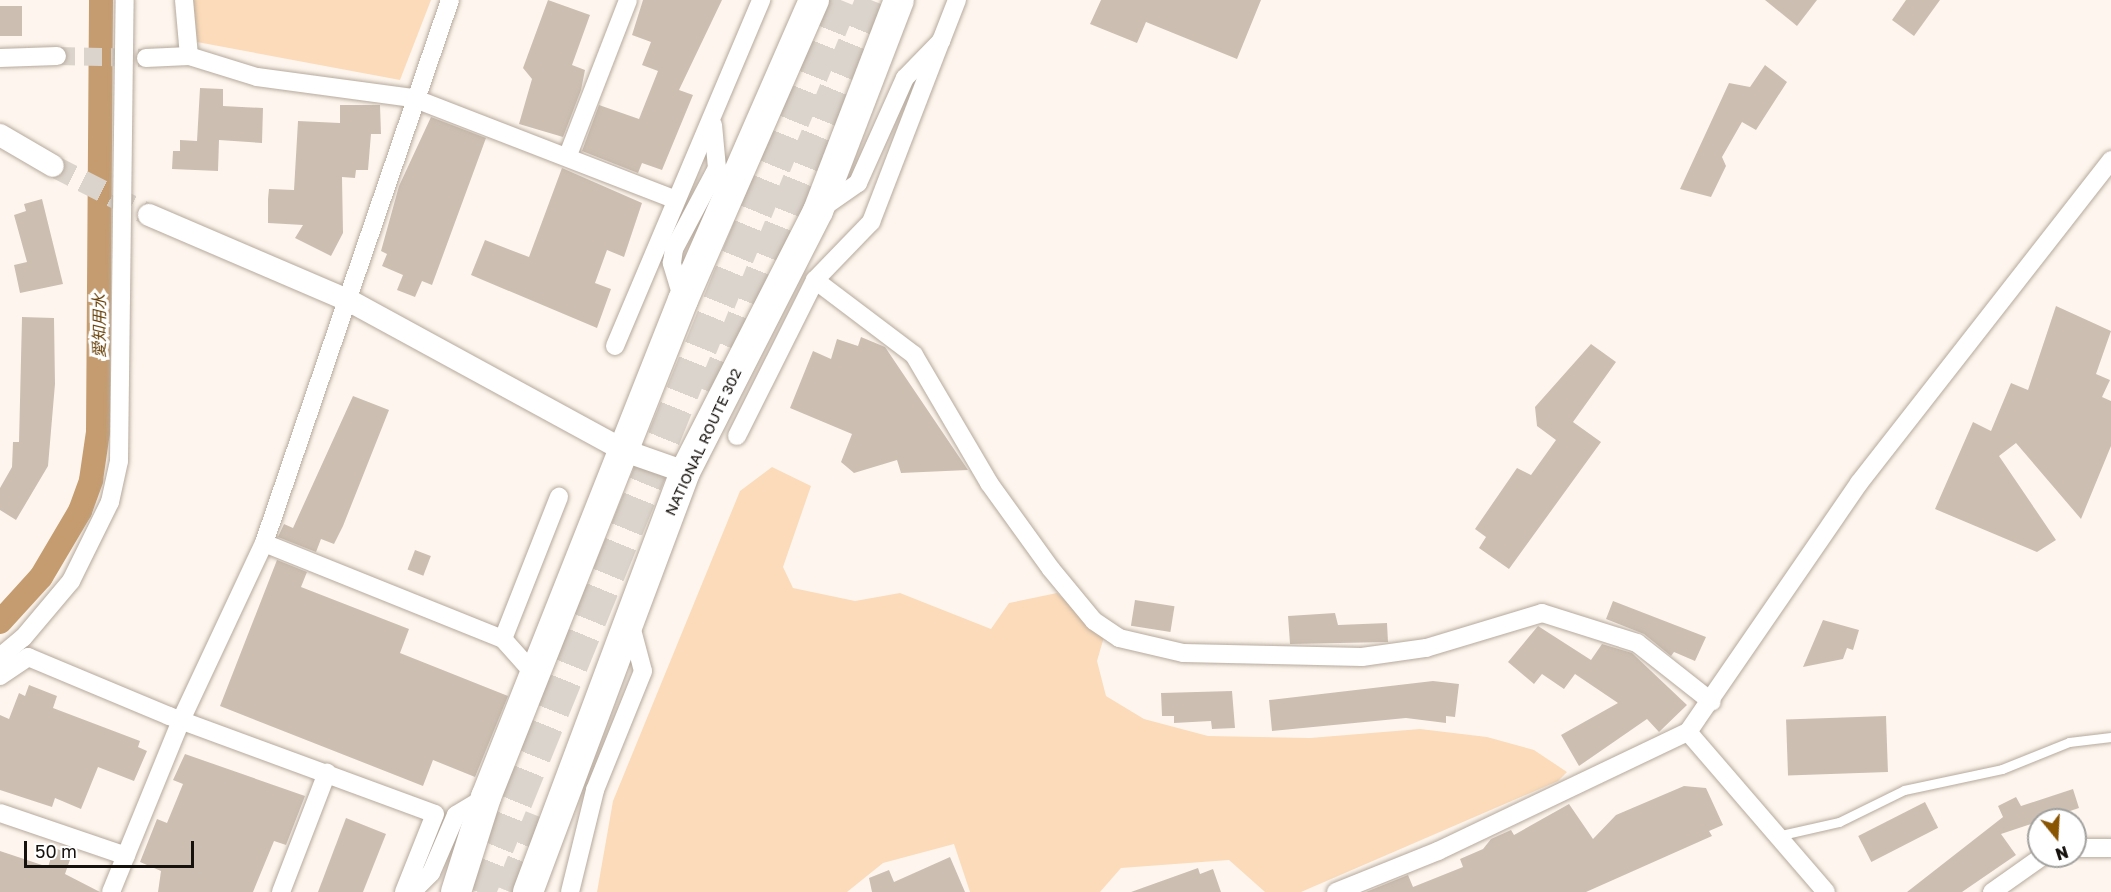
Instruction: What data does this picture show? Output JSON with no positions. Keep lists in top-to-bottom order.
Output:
{
  "streets": {
    "highway": ["NATIONAL ROUTE 302"]
  },
  "water": ["愛知用水"],
  "scale_bar": "50 m",
  "north": "bottom"
}
